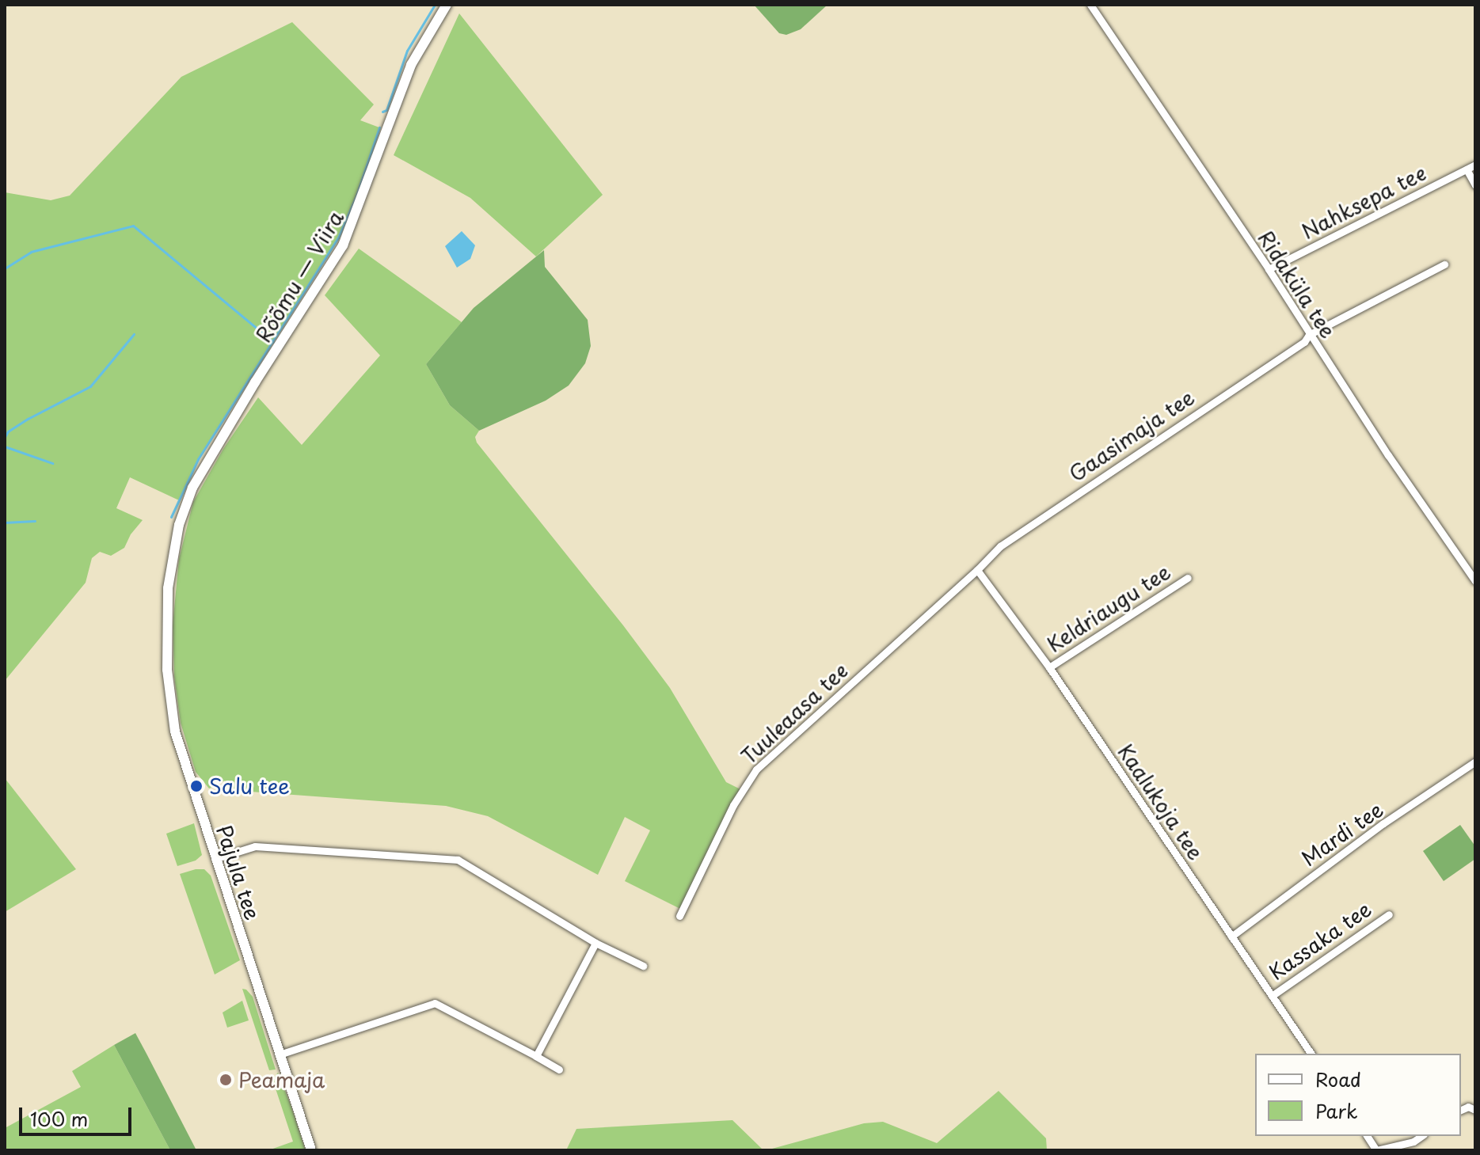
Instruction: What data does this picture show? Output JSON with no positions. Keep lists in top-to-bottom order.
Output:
{
  "streets": {
    "street": [
      "Nahksepa tee",
      "Rõõmu — Viira",
      "Ridaküla tee",
      "Gaasimaja tee",
      "Keldriaugu tee",
      "Tuuleaasa tee",
      "Kaalukoja tee",
      "Mardi tee",
      "Pajula tee",
      "Kassaka tee"
    ]
  },
  "crossings": [
    ["Nahksepa tee", "Ridaküla tee"],
    ["Rõõmu — Viira", "Pajula tee"],
    ["Ridaküla tee", "Gaasimaja tee"],
    ["Gaasimaja tee", "Tuuleaasa tee"],
    ["Gaasimaja tee", "Kaalukoja tee"],
    ["Keldriaugu tee", "Kaalukoja tee"],
    ["Tuuleaasa tee", "Kaalukoja tee"],
    ["Kaalukoja tee", "Mardi tee"],
    ["Kaalukoja tee", "Kassaka tee"]
  ],
  "places": ["Salu tee", "Peamaja"],
  "legend": ["Road", "Park"],
  "scale_bar": "100 m"
}
